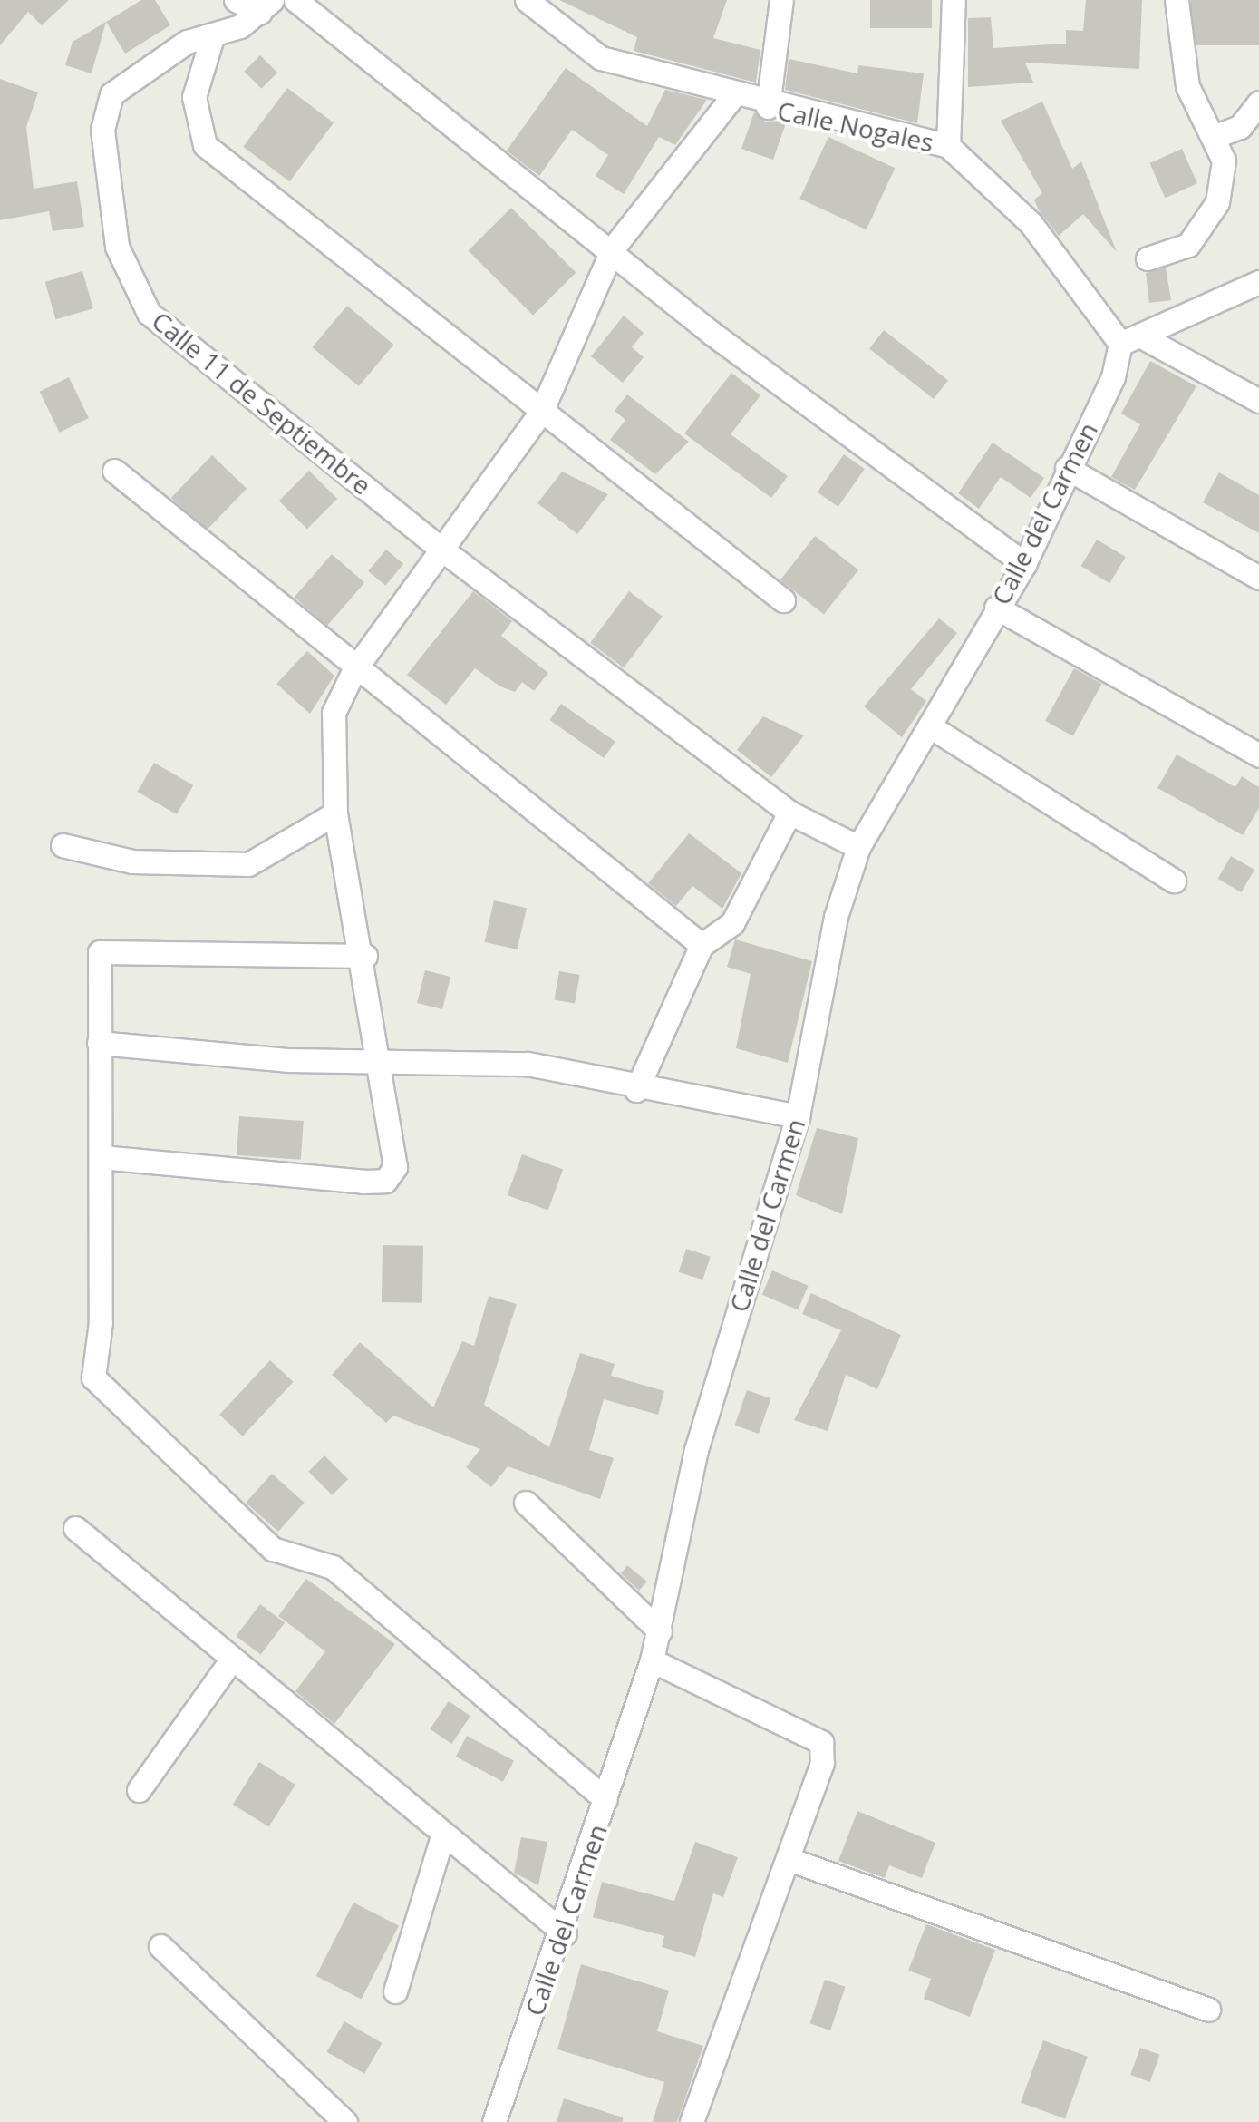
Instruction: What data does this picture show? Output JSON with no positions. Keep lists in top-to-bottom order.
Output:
{
  "streets": {
    "street": ["Calle Nogales", "Calle 11 de Septiembre", "Calle del Carmen"]
  },
  "crossings": [
    ["Calle Nogales", "Calle del Carmen"],
    ["Calle 11 de Septiembre", "Calle del Carmen"]
  ]
}
